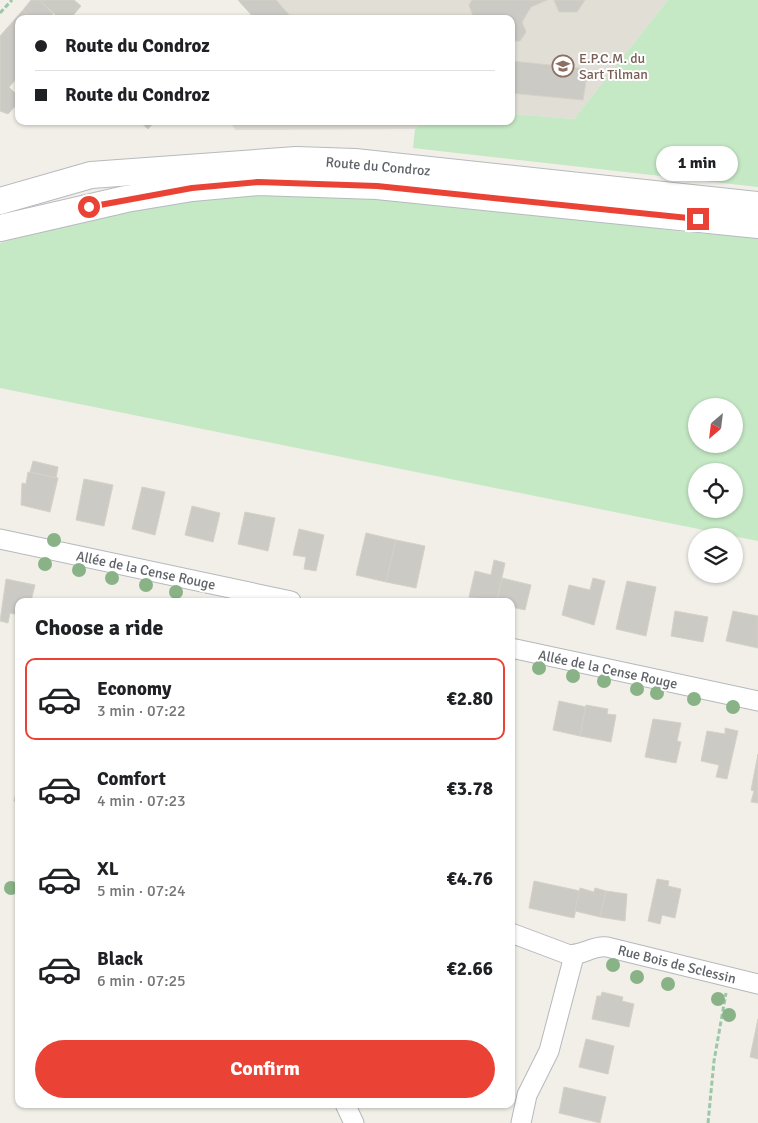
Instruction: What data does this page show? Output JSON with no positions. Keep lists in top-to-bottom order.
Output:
{
  "streets": {
    "main road": ["Route du Condroz"],
    "street": ["Allée de la Cense Rouge", "Rue Bois de Sclessin"]
  },
  "places": {
    "school or university": ["E.P.C.M. du Sart Tilman"]
  },
  "north": "bottom left",
  "page": {
    "banner": ["Route du Condroz", "Route du Condroz"],
    "bubble": "1 min",
    "heading": "Choose a ride",
    "list": [
      {
        "name": "Economy",
        "note": "3 min · 07:22",
        "value": "€2.80"
      },
      {
        "name": "Comfort",
        "note": "4 min · 07:23",
        "value": "€3.78"
      },
      {
        "name": "XL",
        "note": "5 min · 07:24",
        "value": "€4.76"
      },
      {
        "name": "Black",
        "note": "6 min · 07:25",
        "value": "€2.66"
      }
    ],
    "buttons": "Confirm"
  }
}
